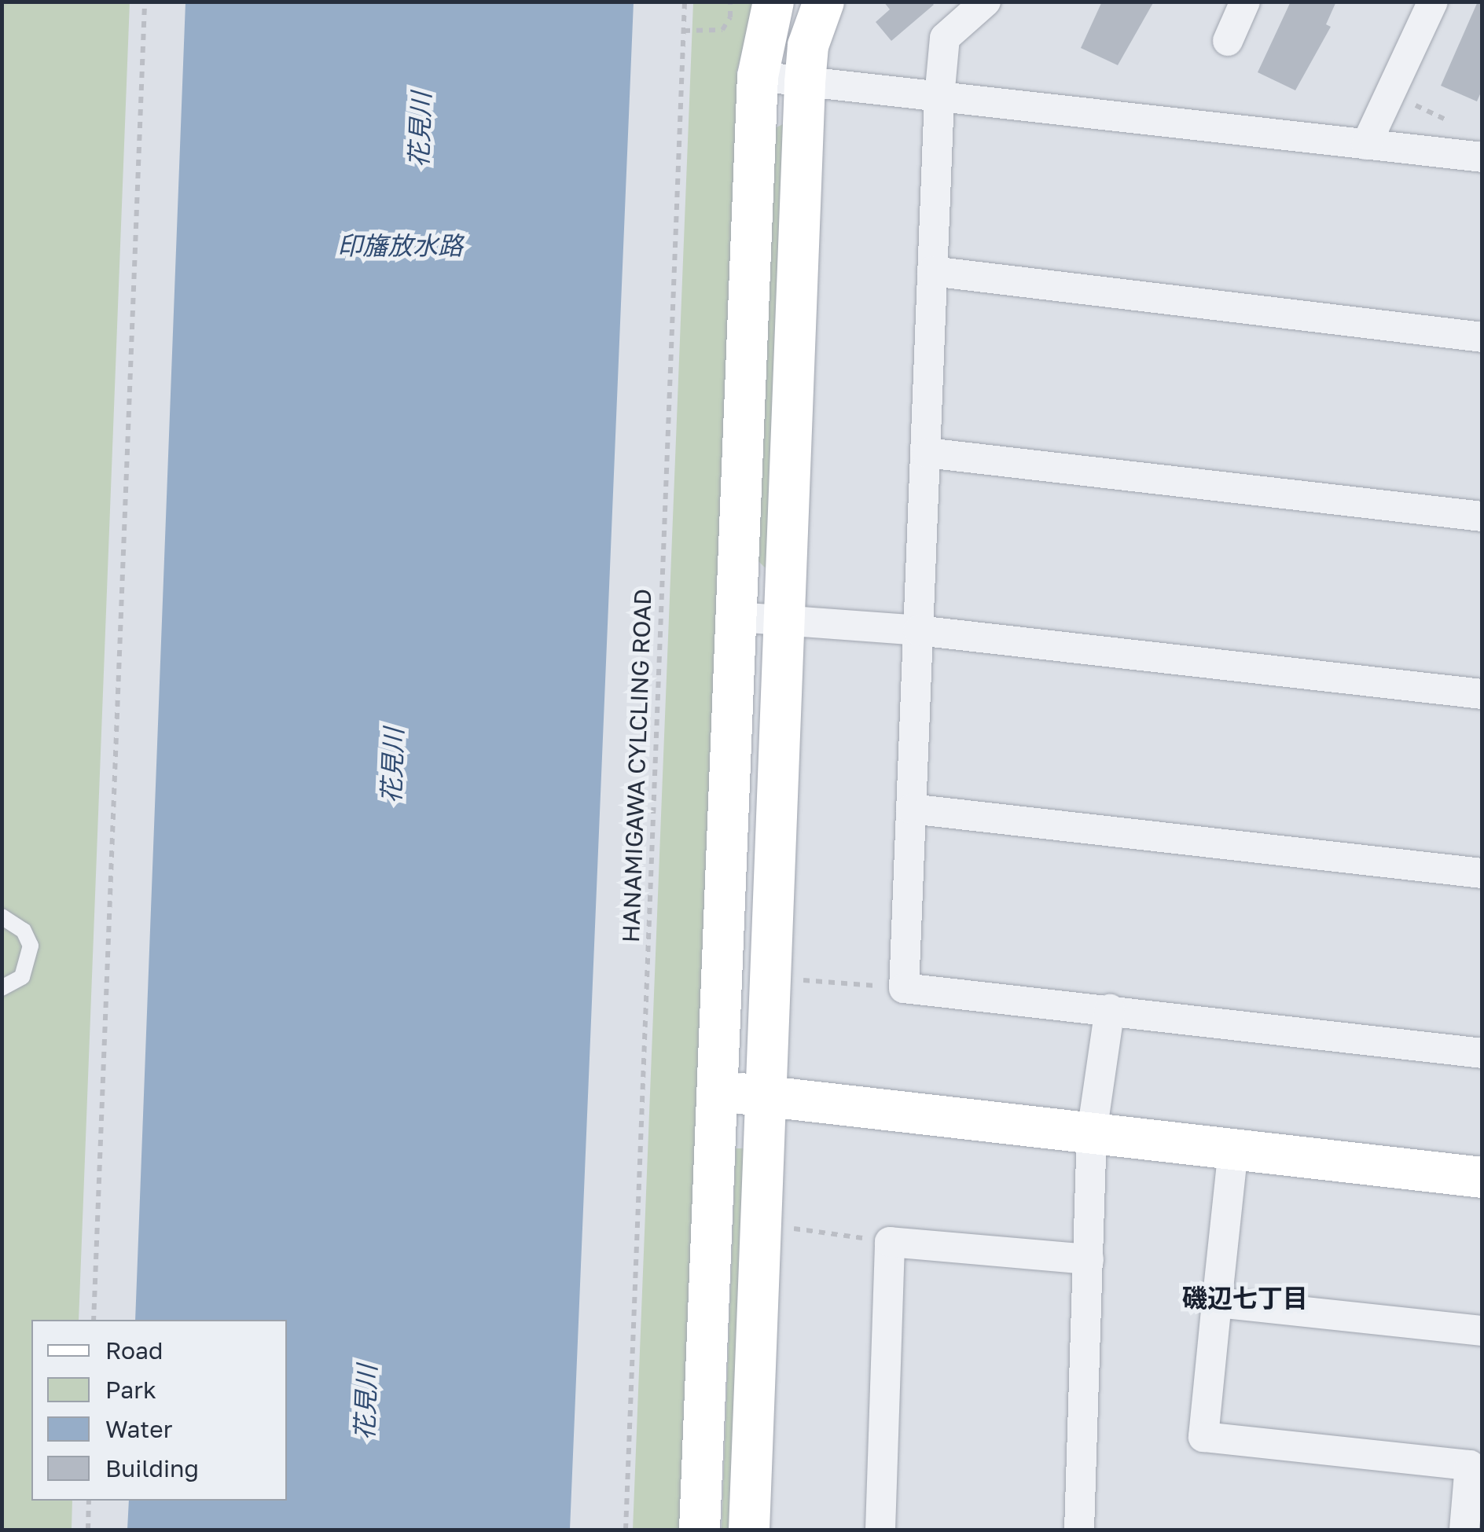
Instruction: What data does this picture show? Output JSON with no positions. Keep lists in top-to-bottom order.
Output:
{
  "streets": {
    "path": ["HANAMIGAWA CYLCLING ROAD"]
  },
  "districts": ["磯辺七丁目"],
  "water": ["花見川", "印旛放水路"],
  "legend": [
    "Road",
    "Park",
    "Water",
    "Building"
  ]
}
